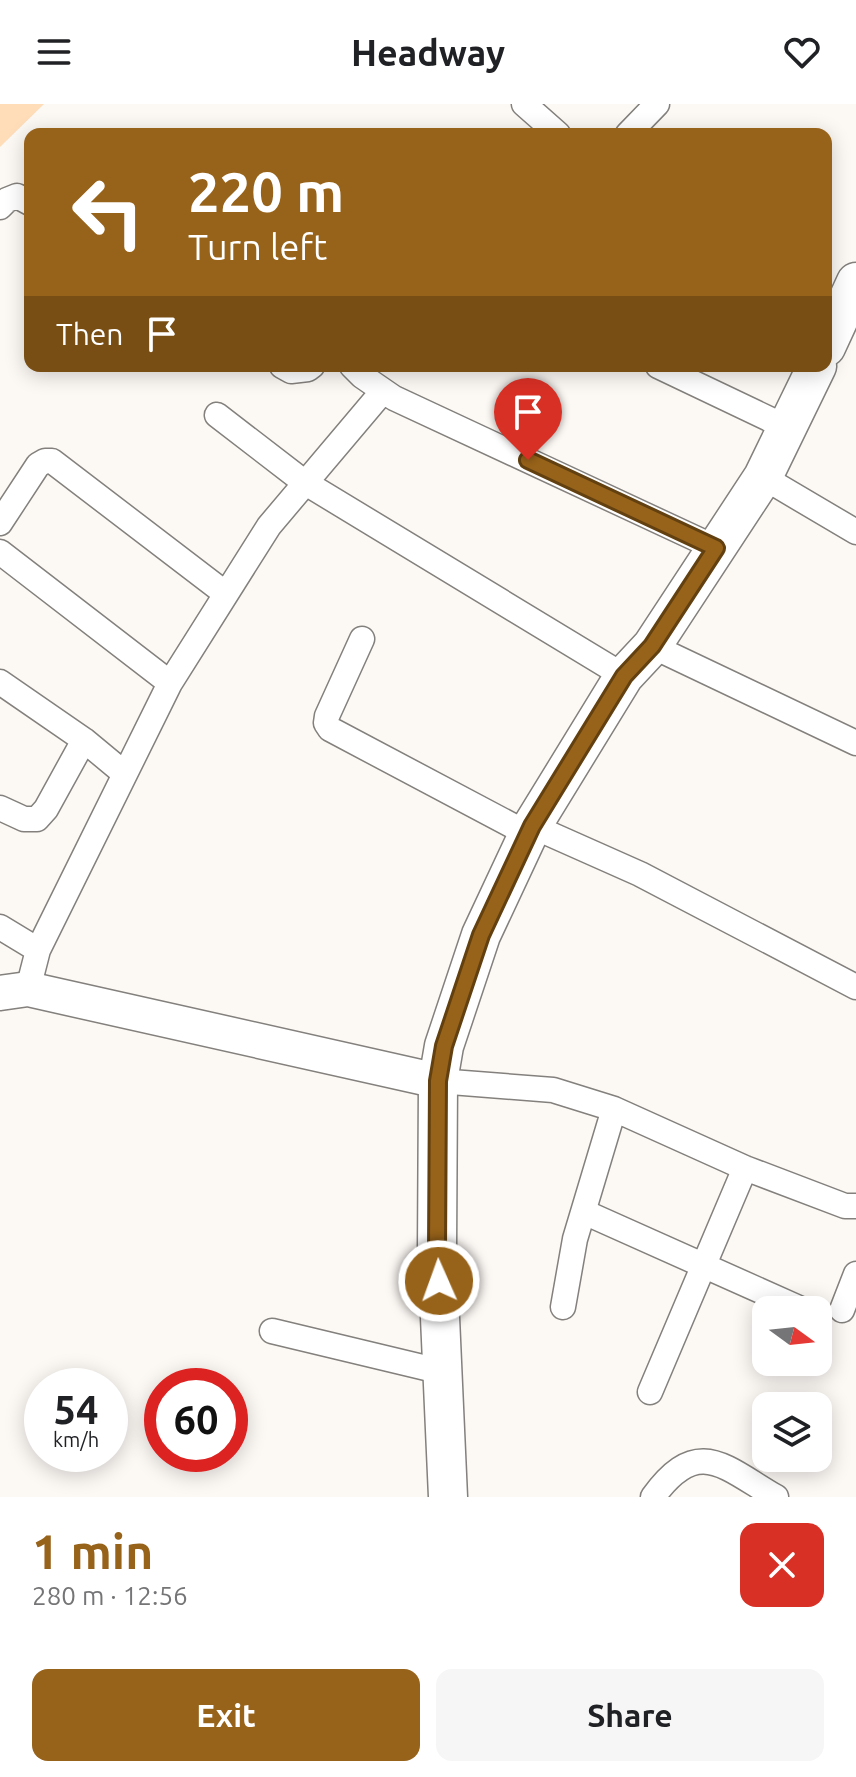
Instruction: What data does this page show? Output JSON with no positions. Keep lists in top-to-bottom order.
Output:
{
  "north": "right",
  "page": {
    "header": "Headway",
    "turn": ["220 m", "Turn left"],
    "then": "Then",
    "speed": "54 km/h",
    "limit": "60",
    "heading": ["1 min", "280 m · 12:56"],
    "buttons": ["Exit", "Share"]
  }
}
